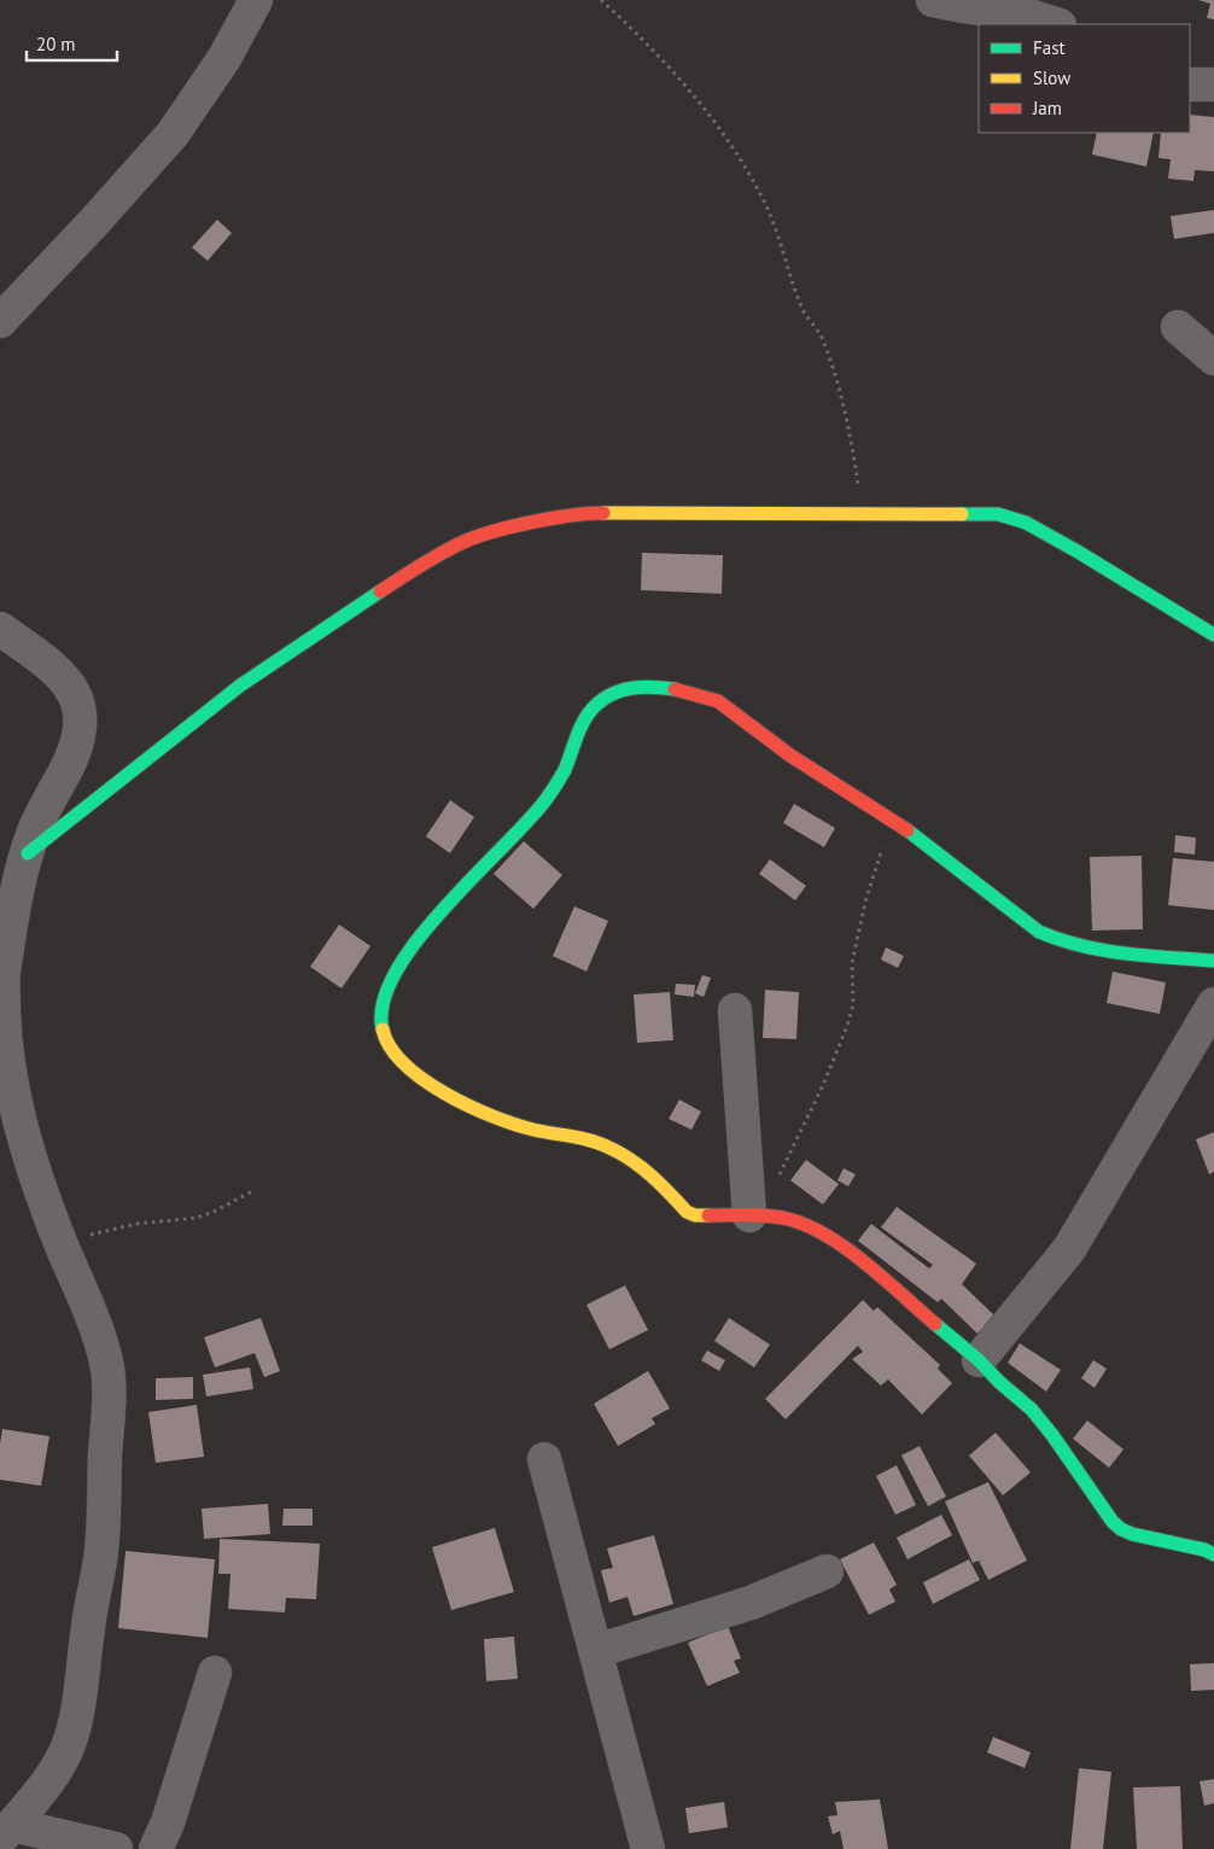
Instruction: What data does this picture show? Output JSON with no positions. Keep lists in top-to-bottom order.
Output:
{
  "legend": ["Fast", "Slow", "Jam"],
  "scale_bar": "20 m"
}
